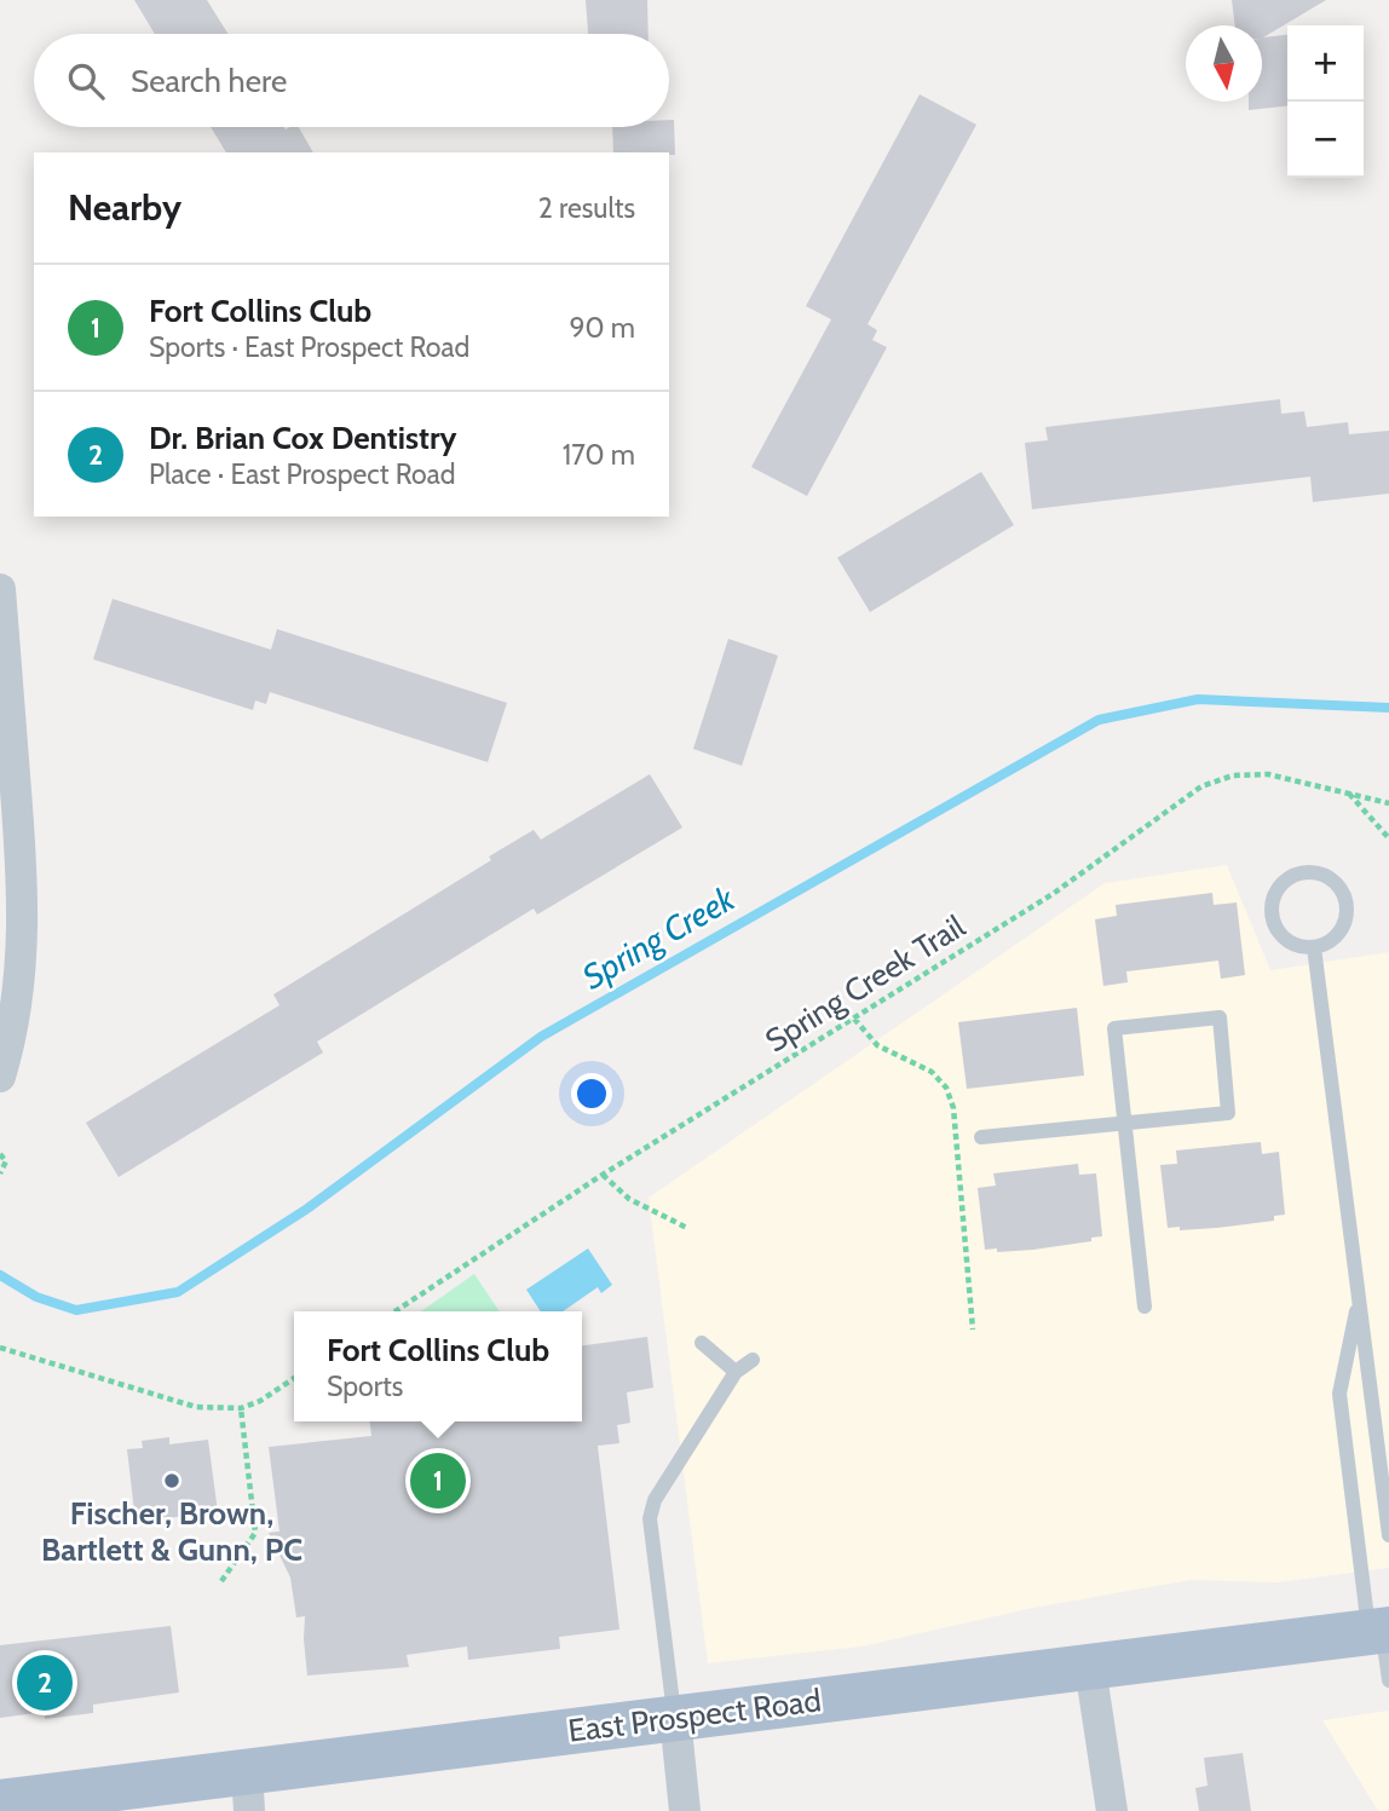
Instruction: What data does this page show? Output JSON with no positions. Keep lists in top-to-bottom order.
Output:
{
  "streets": {
    "main road": ["East Prospect Road"],
    "path": ["Spring Creek Trail"]
  },
  "water": ["Spring Creek"],
  "places": ["Fischer, Brown, Bartlett & Gunn, PC"],
  "north": "bottom",
  "page": {
    "map_buttons": ["+", "−"],
    "search": "Search here",
    "heading": ["Nearby", "2 results"],
    "list": [
      {
        "mark": "1",
        "name": "Fort Collins Club",
        "note": "Sports · East Prospect Road",
        "value": "90 m"
      },
      {
        "mark": "2",
        "name": "Dr. Brian Cox Dentistry",
        "note": "Place · East Prospect Road",
        "value": "170 m"
      }
    ],
    "popup": ["Fort Collins Club", "Sports"],
    "pins": ["1", "2"]
  }
}
